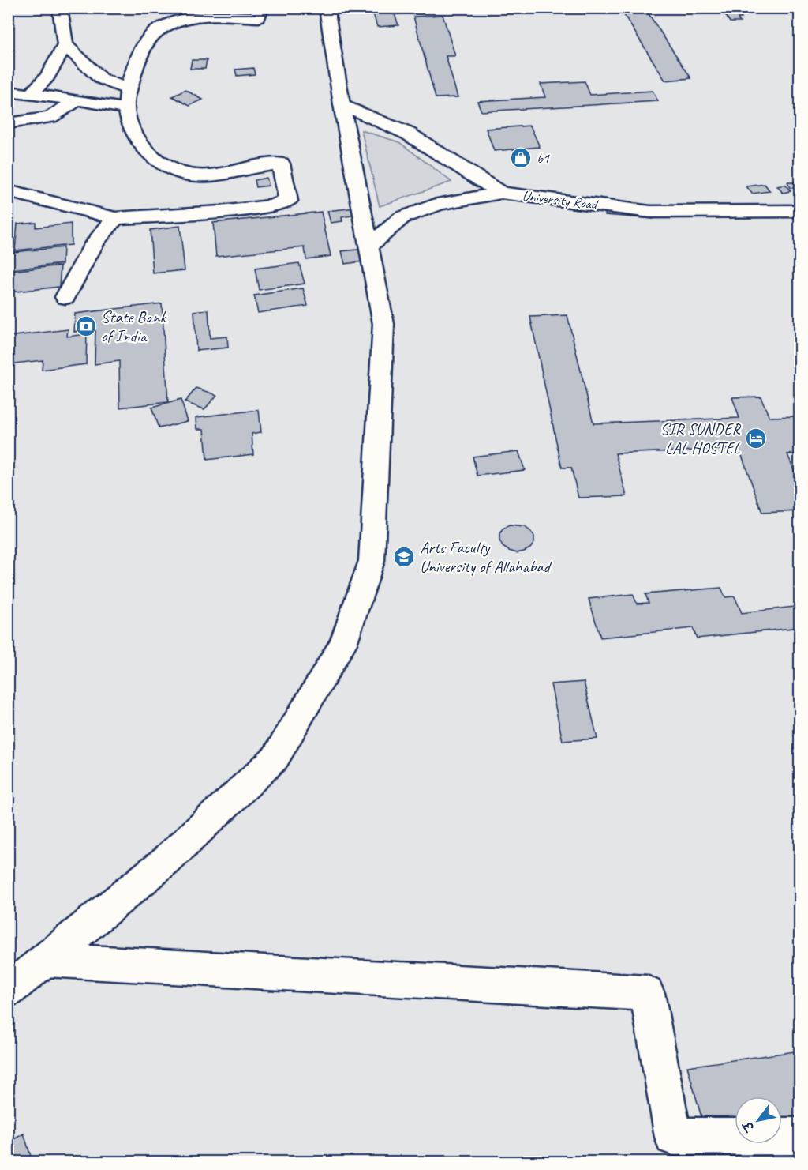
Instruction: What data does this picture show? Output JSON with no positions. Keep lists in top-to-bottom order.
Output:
{
  "streets": {
    "main road": ["University Road"]
  },
  "places": {
    "shop": ["b1"],
    "bank": ["State Bank of India"],
    "hotel": ["SIR SUNDER LAL HOSTEL"],
    "school or university": ["Arts Faculty University of Allahabad"]
  },
  "north": "bottom left"
}
